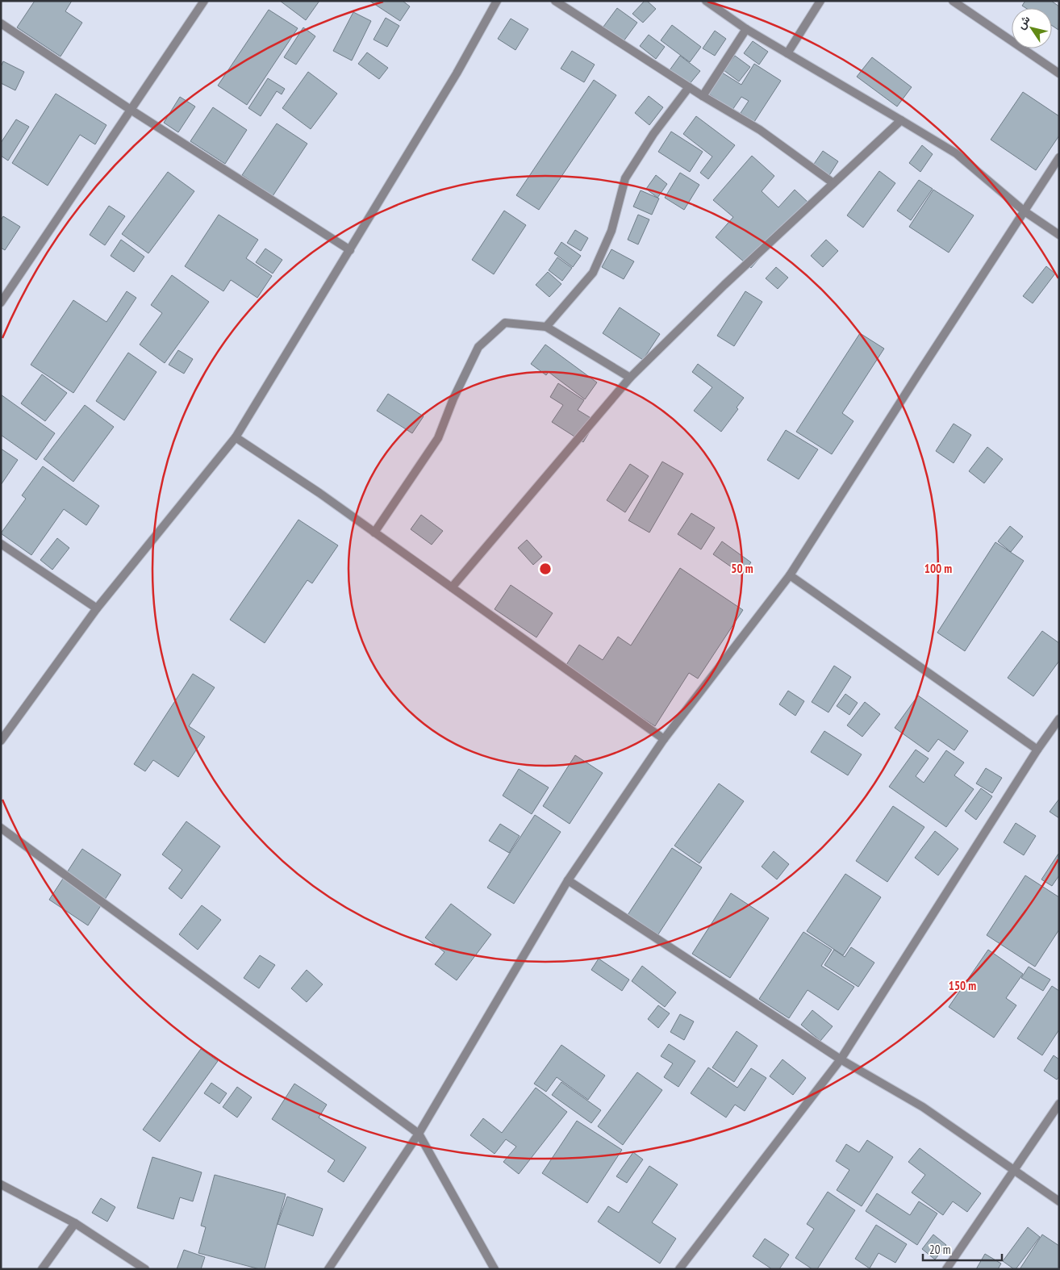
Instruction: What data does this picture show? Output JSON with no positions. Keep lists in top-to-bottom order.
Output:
{
  "scale_bar": "20 m",
  "north": "top left",
  "rings": ["50 m", "100 m", "150 m"]
}
